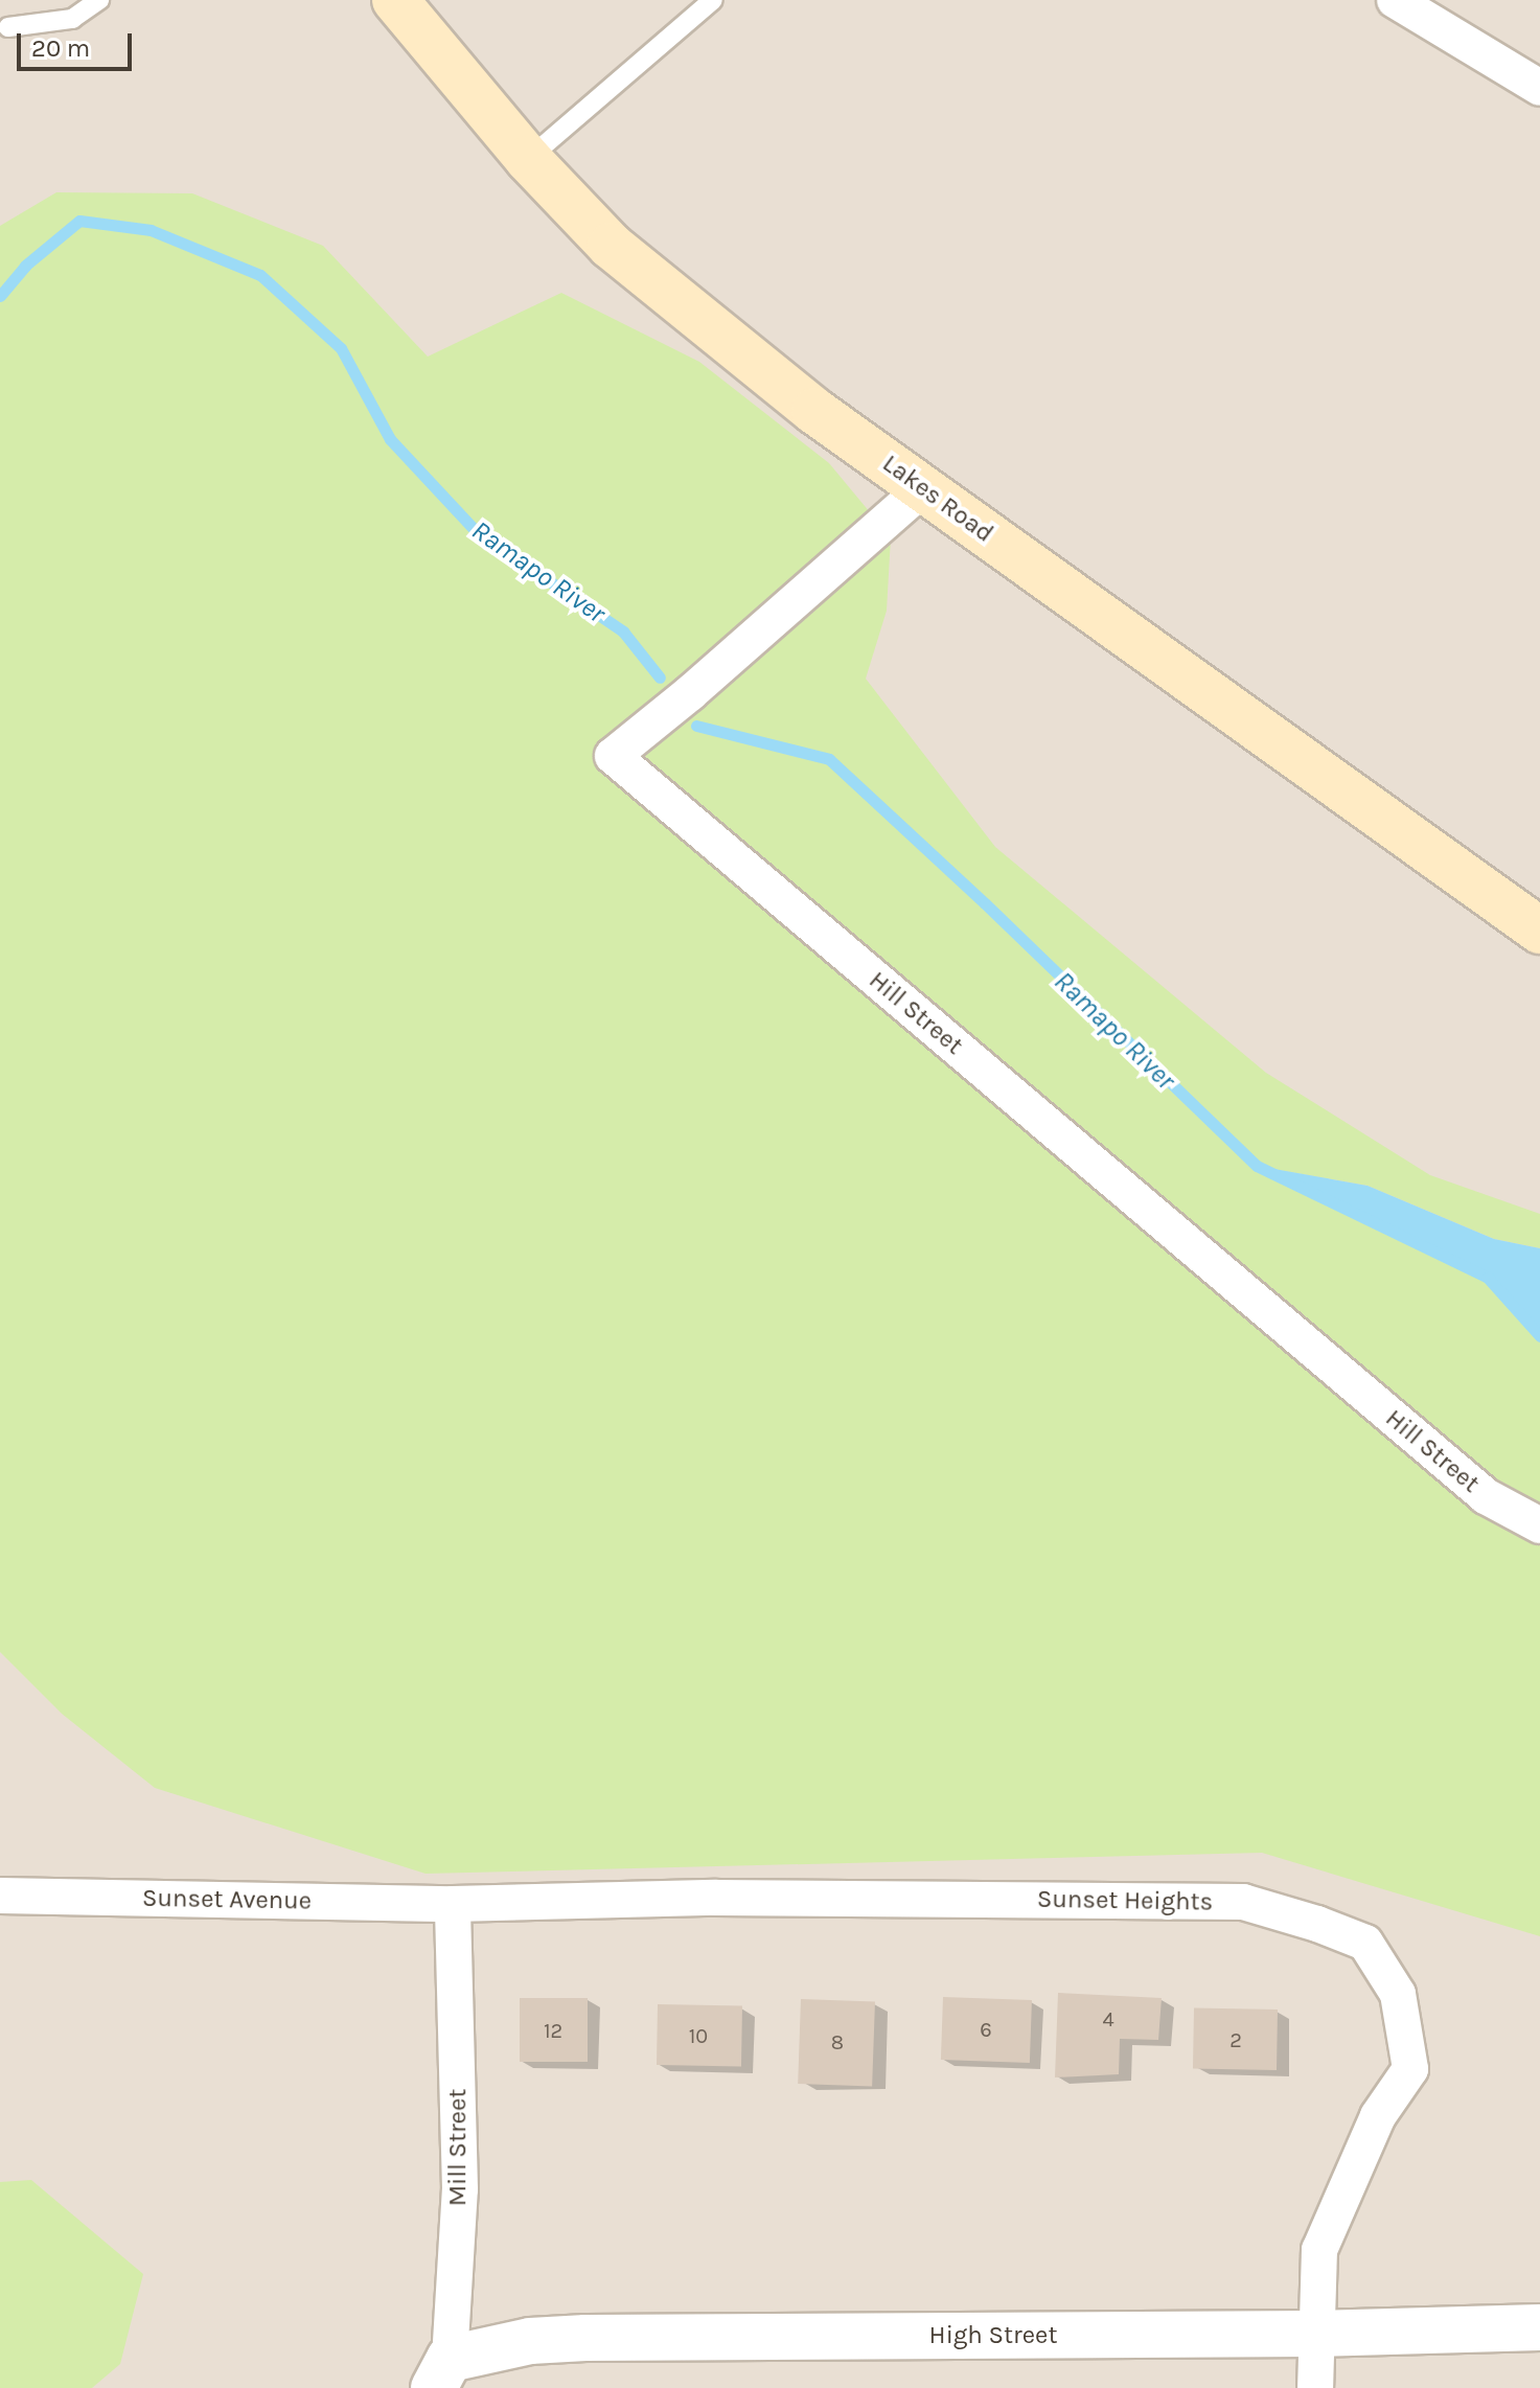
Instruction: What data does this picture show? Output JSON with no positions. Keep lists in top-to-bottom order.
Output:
{
  "streets": {
    "main road": ["Lakes Road"],
    "street": [
      "Hill Street",
      "Sunset Avenue",
      "Sunset Heights",
      "Mill Street",
      "High Street"
    ]
  },
  "crossings": [
    ["Lakes Road", "Hill Street"],
    ["Sunset Avenue", "Sunset Heights"],
    ["Sunset Avenue", "Mill Street"],
    ["Sunset Heights", "Mill Street"],
    ["Sunset Heights", "High Street"],
    ["Mill Street", "High Street"]
  ],
  "water": ["Ramapo River"],
  "house_numbers": [
    "4",
    "6",
    "12",
    "10",
    "2",
    "8"
  ],
  "scale_bar": "20 m"
}
